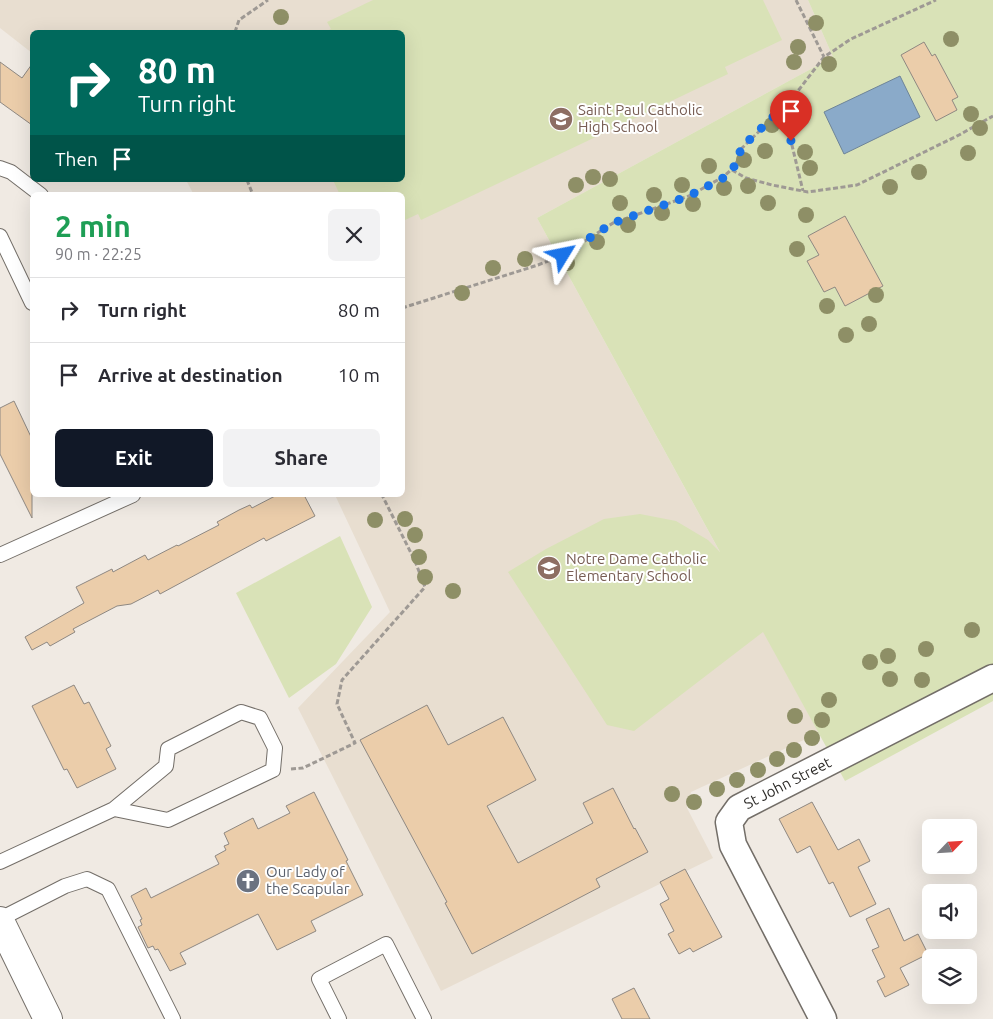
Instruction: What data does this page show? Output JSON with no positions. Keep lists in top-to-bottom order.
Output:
{
  "streets": {
    "street": ["St John Street"]
  },
  "places": {
    "school or university": ["Saint Paul Catholic High School", "Notre Dame Catholic Elementary School"],
    "church": ["Our Lady of the Scapular"]
  },
  "north": "top right",
  "page": {
    "turn": ["80 m", "Turn right"],
    "then": "Then",
    "heading": ["2 min", "90 m · 22:25"],
    "list": [
      {
        "name": "Turn right",
        "value": "80 m"
      },
      {
        "name": "Arrive at destination",
        "value": "10 m"
      }
    ],
    "buttons": ["Exit", "Share"]
  }
}
